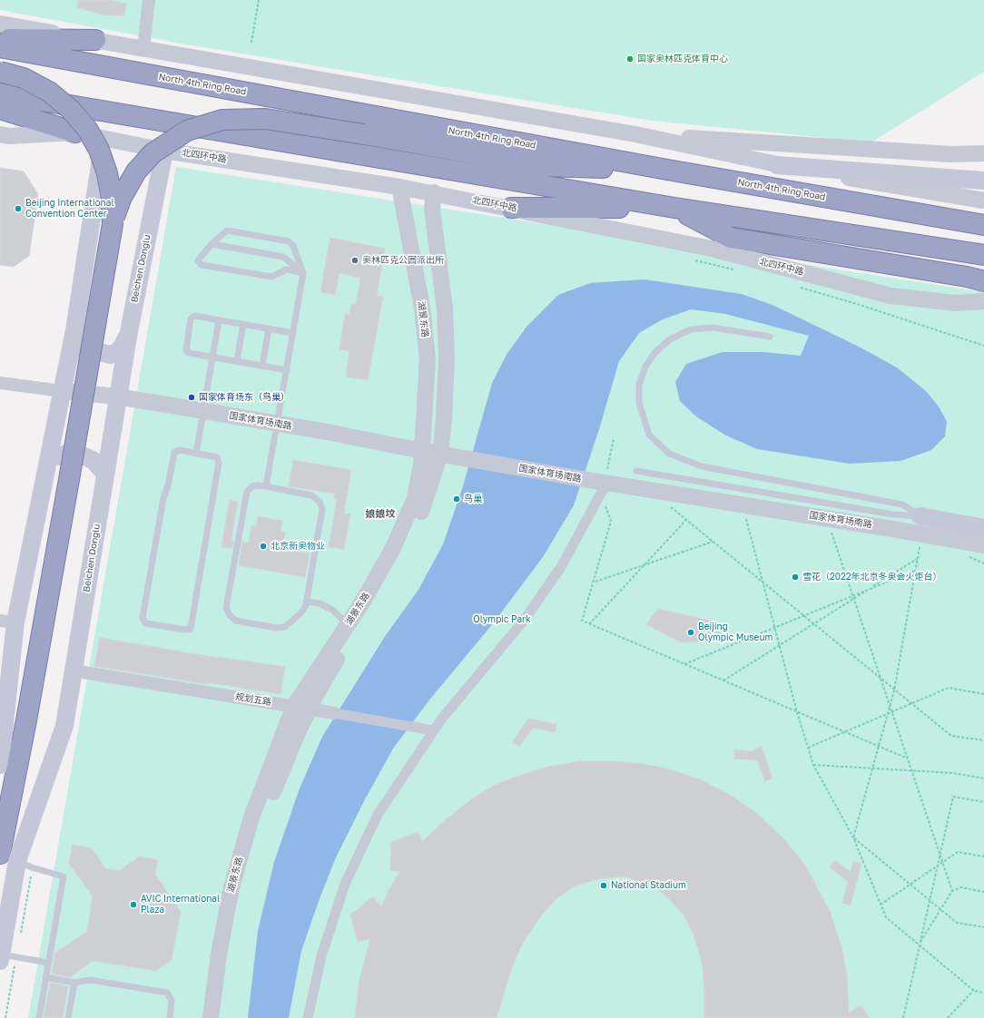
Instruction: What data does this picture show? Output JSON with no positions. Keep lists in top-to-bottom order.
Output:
{
  "streets": {
    "highway": ["North 4th Ring Road"],
    "main road": ["Beichen Donglu"],
    "street": [
      "北四环中路",
      "湖景东路",
      "国家体育场南路",
      "规划五路"
    ]
  },
  "crossings": [
    ["北四环中路", "Beichen Donglu"],
    ["北四环中路", "湖景东路"],
    ["Beichen Donglu", "国家体育场南路"],
    ["Beichen Donglu", "规划五路"],
    ["湖景东路", "国家体育场南路"],
    ["湖景东路", "规划五路"]
  ],
  "districts": ["娘娘坟"],
  "parks": ["Olympic Park"],
  "places": [
    "国家奥林匹克体育中心",
    "Beijing International Convention Center",
    "奥林匹克公园派出所",
    "国家体育场东（鸟巢）",
    "鸟巢",
    "北京新奥物业",
    "雪花（2022年北京冬奥会火炬台）",
    "Beijing Olympic Museum",
    "National Stadium",
    "AVIC International Plaza"
  ]
}
